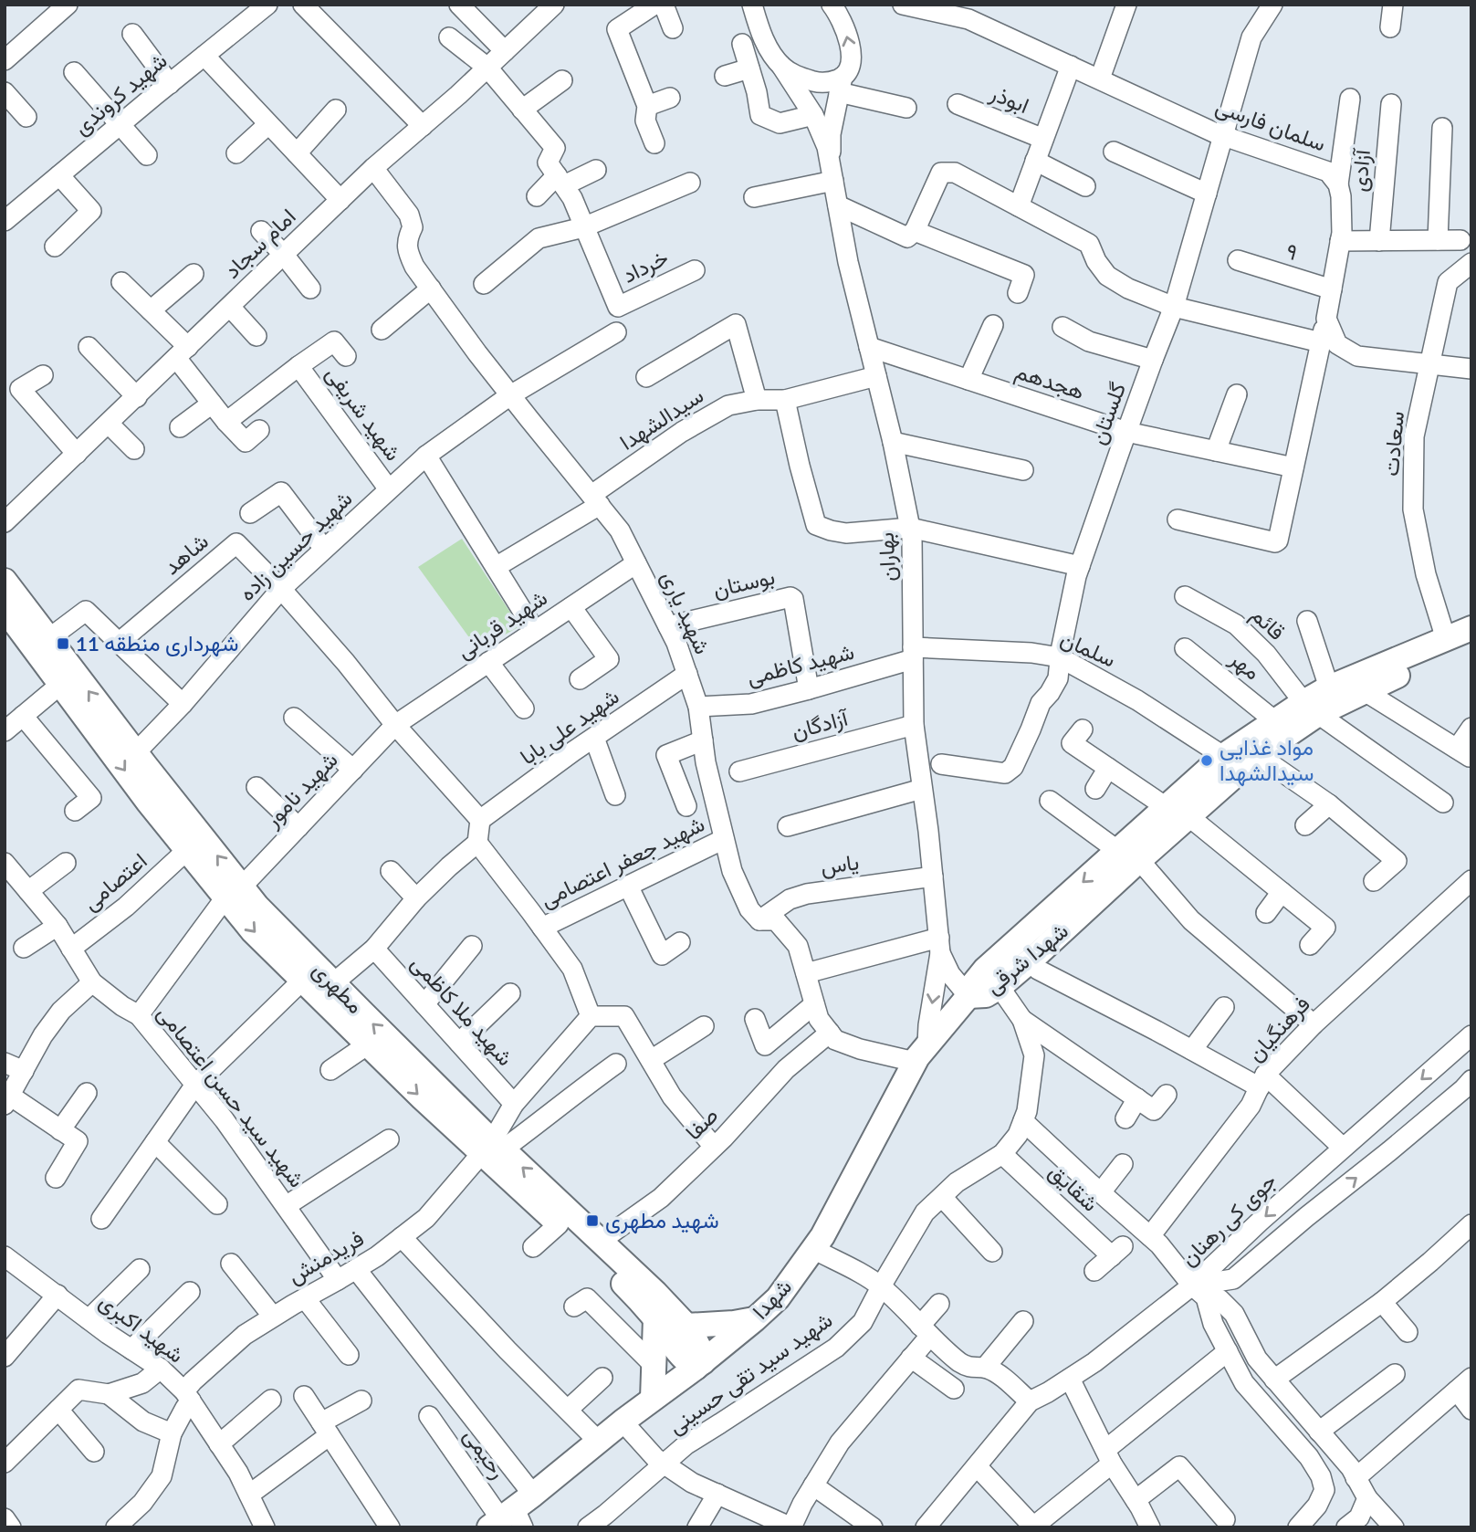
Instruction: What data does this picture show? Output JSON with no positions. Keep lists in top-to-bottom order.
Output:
{
  "streets": {
    "main road": ["شهدا شرقی", "مطهری", "شهدا"],
    "street": [
      "شهید کروندی",
      "ابوذر",
      "سلمان فارسی",
      "آزادی",
      "امام سجاد",
      "۹",
      "خرداد",
      "هجدهم",
      "شهید شریفی",
      "گلستان",
      "سیدالشهدا",
      "سعادت",
      "شهید حسین زاده",
      "شاهد",
      "بهاران",
      "بوستان",
      "شهید یاری",
      "قائم",
      "شهید قربانی",
      "سلمان",
      "شهید کاظمی",
      "مهر",
      "آزادگان",
      "شهید علی بابا",
      "شهید نامور",
      "شهید جعفر اعتصامی",
      "یاس",
      "اعتصامی",
      "شهید ملا کاظمی",
      "فرهنگیان",
      "شهید سید حسن اعتصامی",
      "صفا",
      "شقایق",
      "جوی کی رهنان",
      "فریدمنش",
      "شهید اکبری",
      "شهید سید تقی حسینی",
      "رحیمی"
    ]
  },
  "crossings": [
    ["ابوذر", "سلمان فارسی"],
    ["سلمان فارسی", "۹"],
    ["سلمان فارسی", "هجدهم"],
    ["سلمان فارسی", "گلستان"],
    ["امام سجاد", "شهید یاری"],
    ["هجدهم", "گلستان"],
    ["هجدهم", "بهاران"],
    ["شهید شریفی", "شهید حسین زاده"],
    ["گلستان", "سلمان"],
    ["سیدالشهدا", "بهاران"],
    ["سیدالشهدا", "شهید یاری"],
    ["سعادت", "شهدا شرقی"],
    ["شهید حسین زاده", "شاهد"],
    ["شهید حسین زاده", "شهید یاری"],
    ["شهید حسین زاده", "مطهری"],
    ["بهاران", "سلمان"],
    ["بهاران", "شهید کاظمی"],
    ["بهاران", "آزادگان"],
    ["بهاران", "یاس"],
    ["بوستان", "شهید یاری"],
    ["بوستان", "شهید کاظمی"],
    ["شهید یاری", "شهید قربانی"],
    ["شهید یاری", "شهید کاظمی"],
    ["شهید یاری", "شهید علی بابا"],
    ["شهید یاری", "شهید جعفر اعتصامی"],
    ["شهید یاری", "یاس"],
    ["قائم", "شهدا شرقی"],
    ["شهید قربانی", "شهید نامور"],
    ["سلمان", "شهید کاظمی"],
    ["سلمان", "شهدا شرقی"],
    ["مهر", "شهدا شرقی"],
    ["شهید نامور", "مطهری"],
    ["شهید نامور", "شهید سید حسن اعتصامی"],
    ["اعتصامی", "مطهری"],
    ["اعتصامی", "شهید سید حسن اعتصامی"],
    ["شهدا شرقی", "شهدا"],
    ["شهدا شرقی", "شهید سید تقی حسینی"],
    ["مطهری", "صفا"],
    ["مطهری", "فریدمنش"],
    ["مطهری", "شهدا"],
    ["شهید سید حسن اعتصامی", "فریدمنش"],
    ["شقایق", "شهید سید تقی حسینی"],
    ["فریدمنش", "شهید اکبری"],
    ["شهدا", "رحیمی"]
  ],
  "places": {
    "transit": ["شهرداری منطقه 11", "شهید مطهری"],
    "other": ["مواد غذایی سیدالشهدا"]
  }
}
